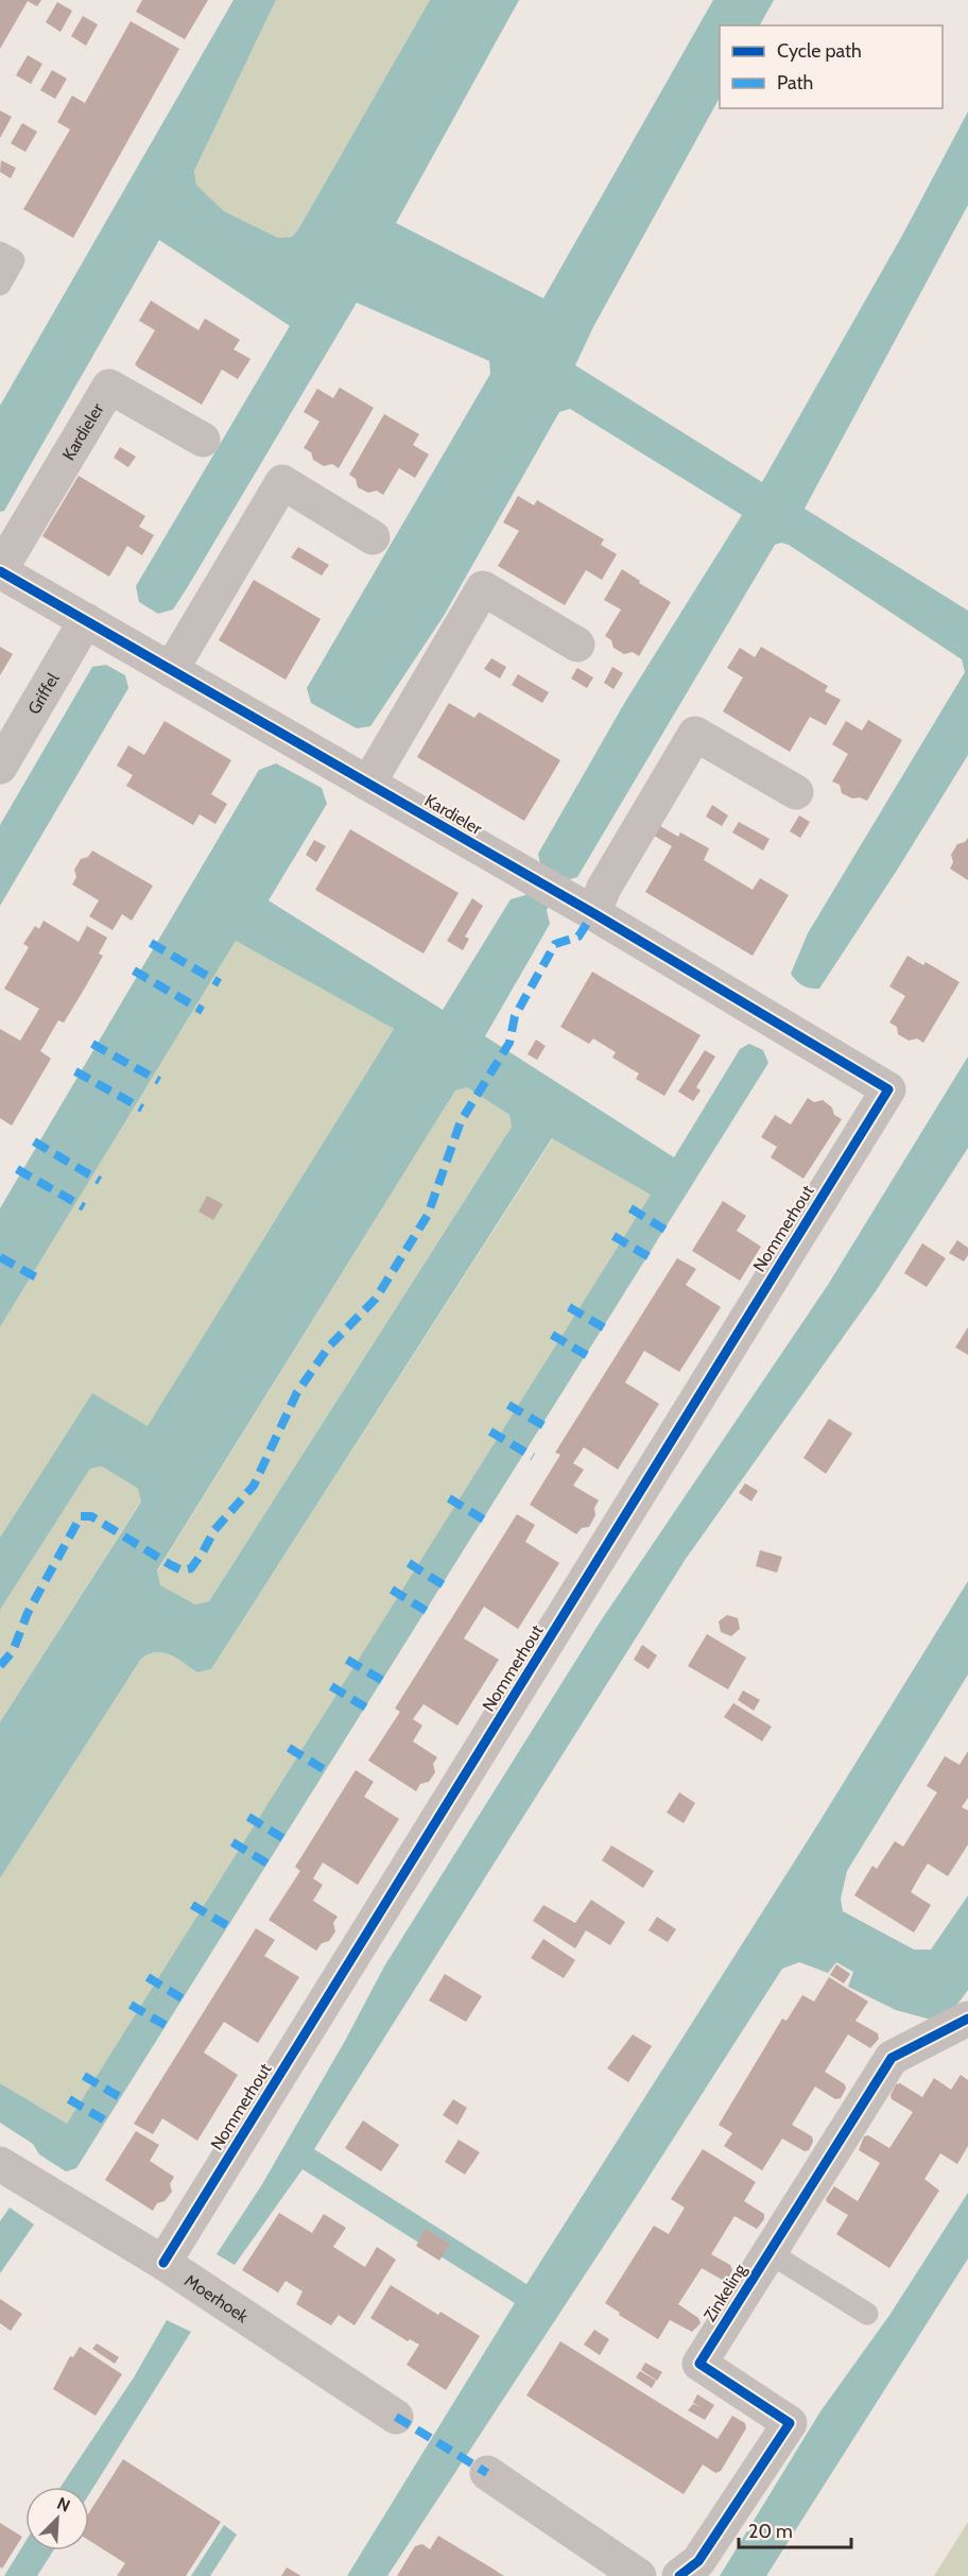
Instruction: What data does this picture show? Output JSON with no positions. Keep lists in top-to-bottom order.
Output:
{
  "streets": {
    "street": [
      "Kardieler",
      "Griffel",
      "Nommerhout",
      "Zinkeling",
      "Moerhoek"
    ]
  },
  "crossings": [
    ["Kardieler", "Griffel"],
    ["Kardieler", "Nommerhout"],
    ["Nommerhout", "Moerhoek"]
  ],
  "legend": ["Cycle path", "Path"],
  "scale_bar": "20 m",
  "north": "top right"
}
